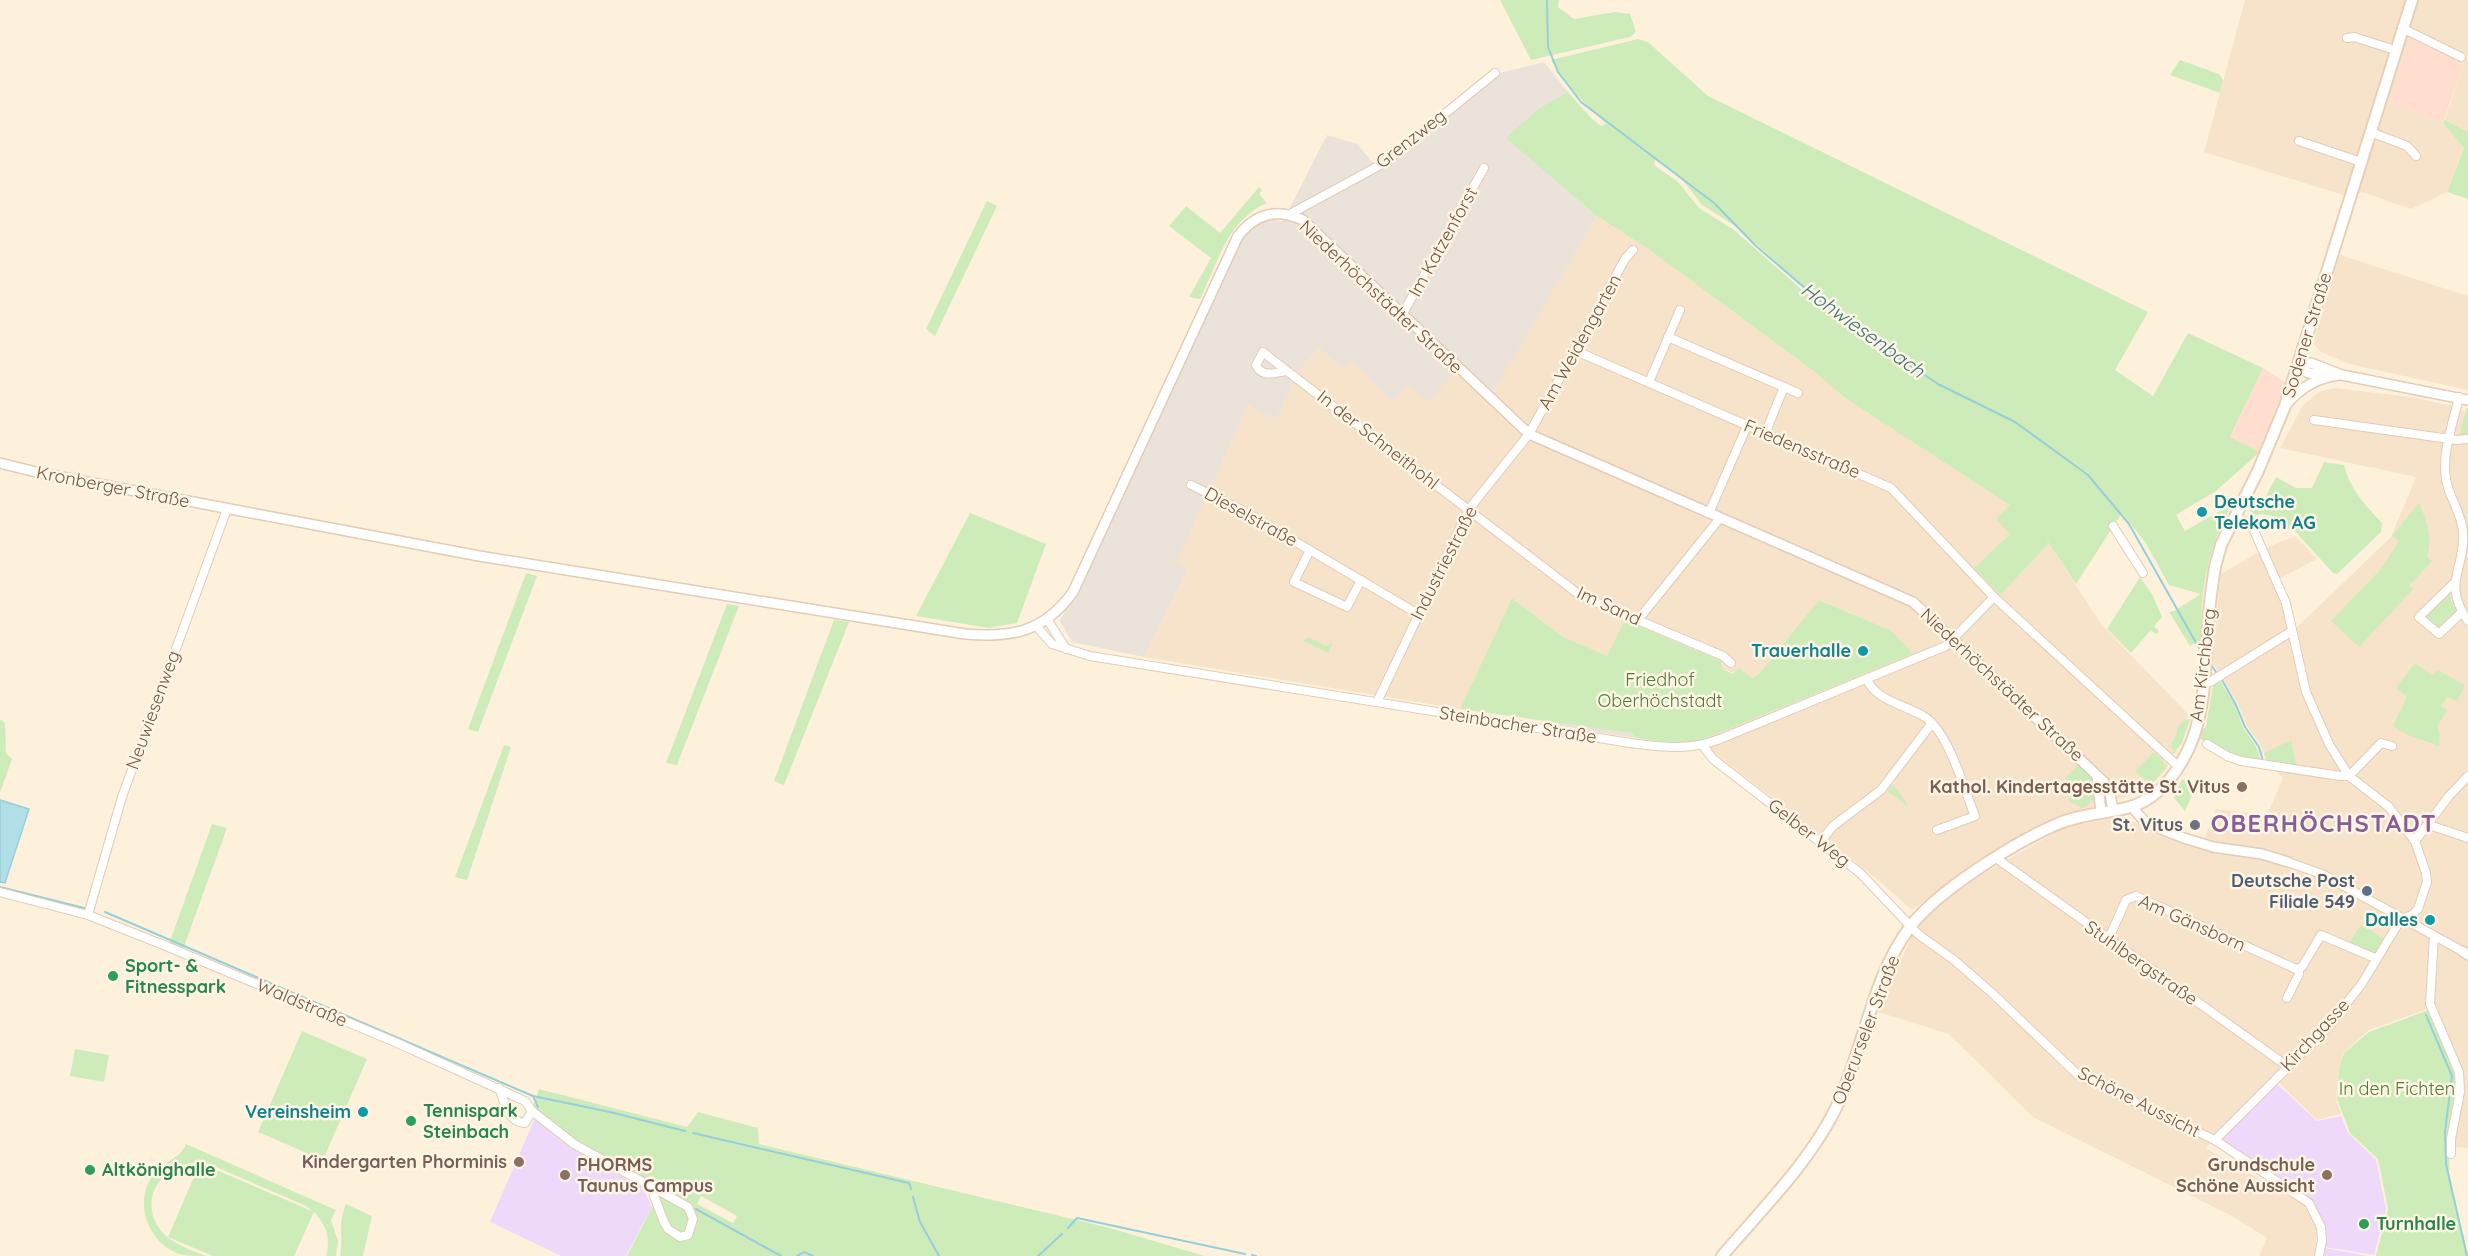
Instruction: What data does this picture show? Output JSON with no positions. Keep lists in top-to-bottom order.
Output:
{
  "streets": {
    "main road": ["Sodener Straße", "Am Kirchberg", "Oberurseler Straße"],
    "street": [
      "Grenzweg",
      "Im Katzenforst",
      "Niederhöchstädter Straße",
      "Am Weidengarten",
      "In der Schneithohl",
      "Friedensstraße",
      "Kronberger Straße",
      "Dieselstraße",
      "Industriestraße",
      "Im Sand",
      "Neuwiesenweg",
      "Steinbacher Straße",
      "Gelber Weg",
      "Am Gänsborn",
      "Stuhlbergstraße",
      "Waldstraße",
      "Kirchgasse",
      "Schöne Aussicht"
    ]
  },
  "crossings": [
    ["Grenzweg", "Niederhöchstädter Straße"],
    ["Im Katzenforst", "Niederhöchstädter Straße"],
    ["Niederhöchstädter Straße", "Am Weidengarten"],
    ["Niederhöchstädter Straße", "Kronberger Straße"],
    ["Niederhöchstädter Straße", "Industriestraße"],
    ["Niederhöchstädter Straße", "Steinbacher Straße"],
    ["Niederhöchstädter Straße", "Oberurseler Straße"],
    ["Sodener Straße", "Am Kirchberg"],
    ["Am Weidengarten", "Friedensstraße"],
    ["Am Weidengarten", "Industriestraße"],
    ["In der Schneithohl", "Industriestraße"],
    ["In der Schneithohl", "Im Sand"],
    ["Friedensstraße", "Am Kirchberg"],
    ["Kronberger Straße", "Neuwiesenweg"],
    ["Kronberger Straße", "Steinbacher Straße"],
    ["Dieselstraße", "Industriestraße"],
    ["Industriestraße", "Im Sand"],
    ["Industriestraße", "Steinbacher Straße"],
    ["Am Kirchberg", "Oberurseler Straße"],
    ["Neuwiesenweg", "Waldstraße"],
    ["Steinbacher Straße", "Gelber Weg"],
    ["Gelber Weg", "Oberurseler Straße"],
    ["Gelber Weg", "Schöne Aussicht"],
    ["Am Gänsborn", "Stuhlbergstraße"],
    ["Stuhlbergstraße", "Oberurseler Straße"],
    ["Stuhlbergstraße", "Kirchgasse"],
    ["Oberurseler Straße", "Schöne Aussicht"],
    ["Kirchgasse", "Schöne Aussicht"]
  ],
  "districts": ["OBERHÖCHSTADT"],
  "water": ["Hohwiesenbach"],
  "parks": ["Friedhof Oberhöchstadt", "In den Fichten"],
  "places": [
    "Deutsche Telekom AG",
    "Trauerhalle",
    "Kathol. Kindertagesstätte St. Vitus",
    "St. Vitus",
    "Deutsche Post Filiale 549",
    "Dalles",
    "Sport- & Fitnesspark",
    "Vereinsheim",
    "Tennispark Steinbach",
    "Kindergarten Phorminis",
    "Altkönighalle",
    "PHORMS Taunus Campus",
    "Grundschule Schöne Aussicht",
    "Turnhalle"
  ]
}
